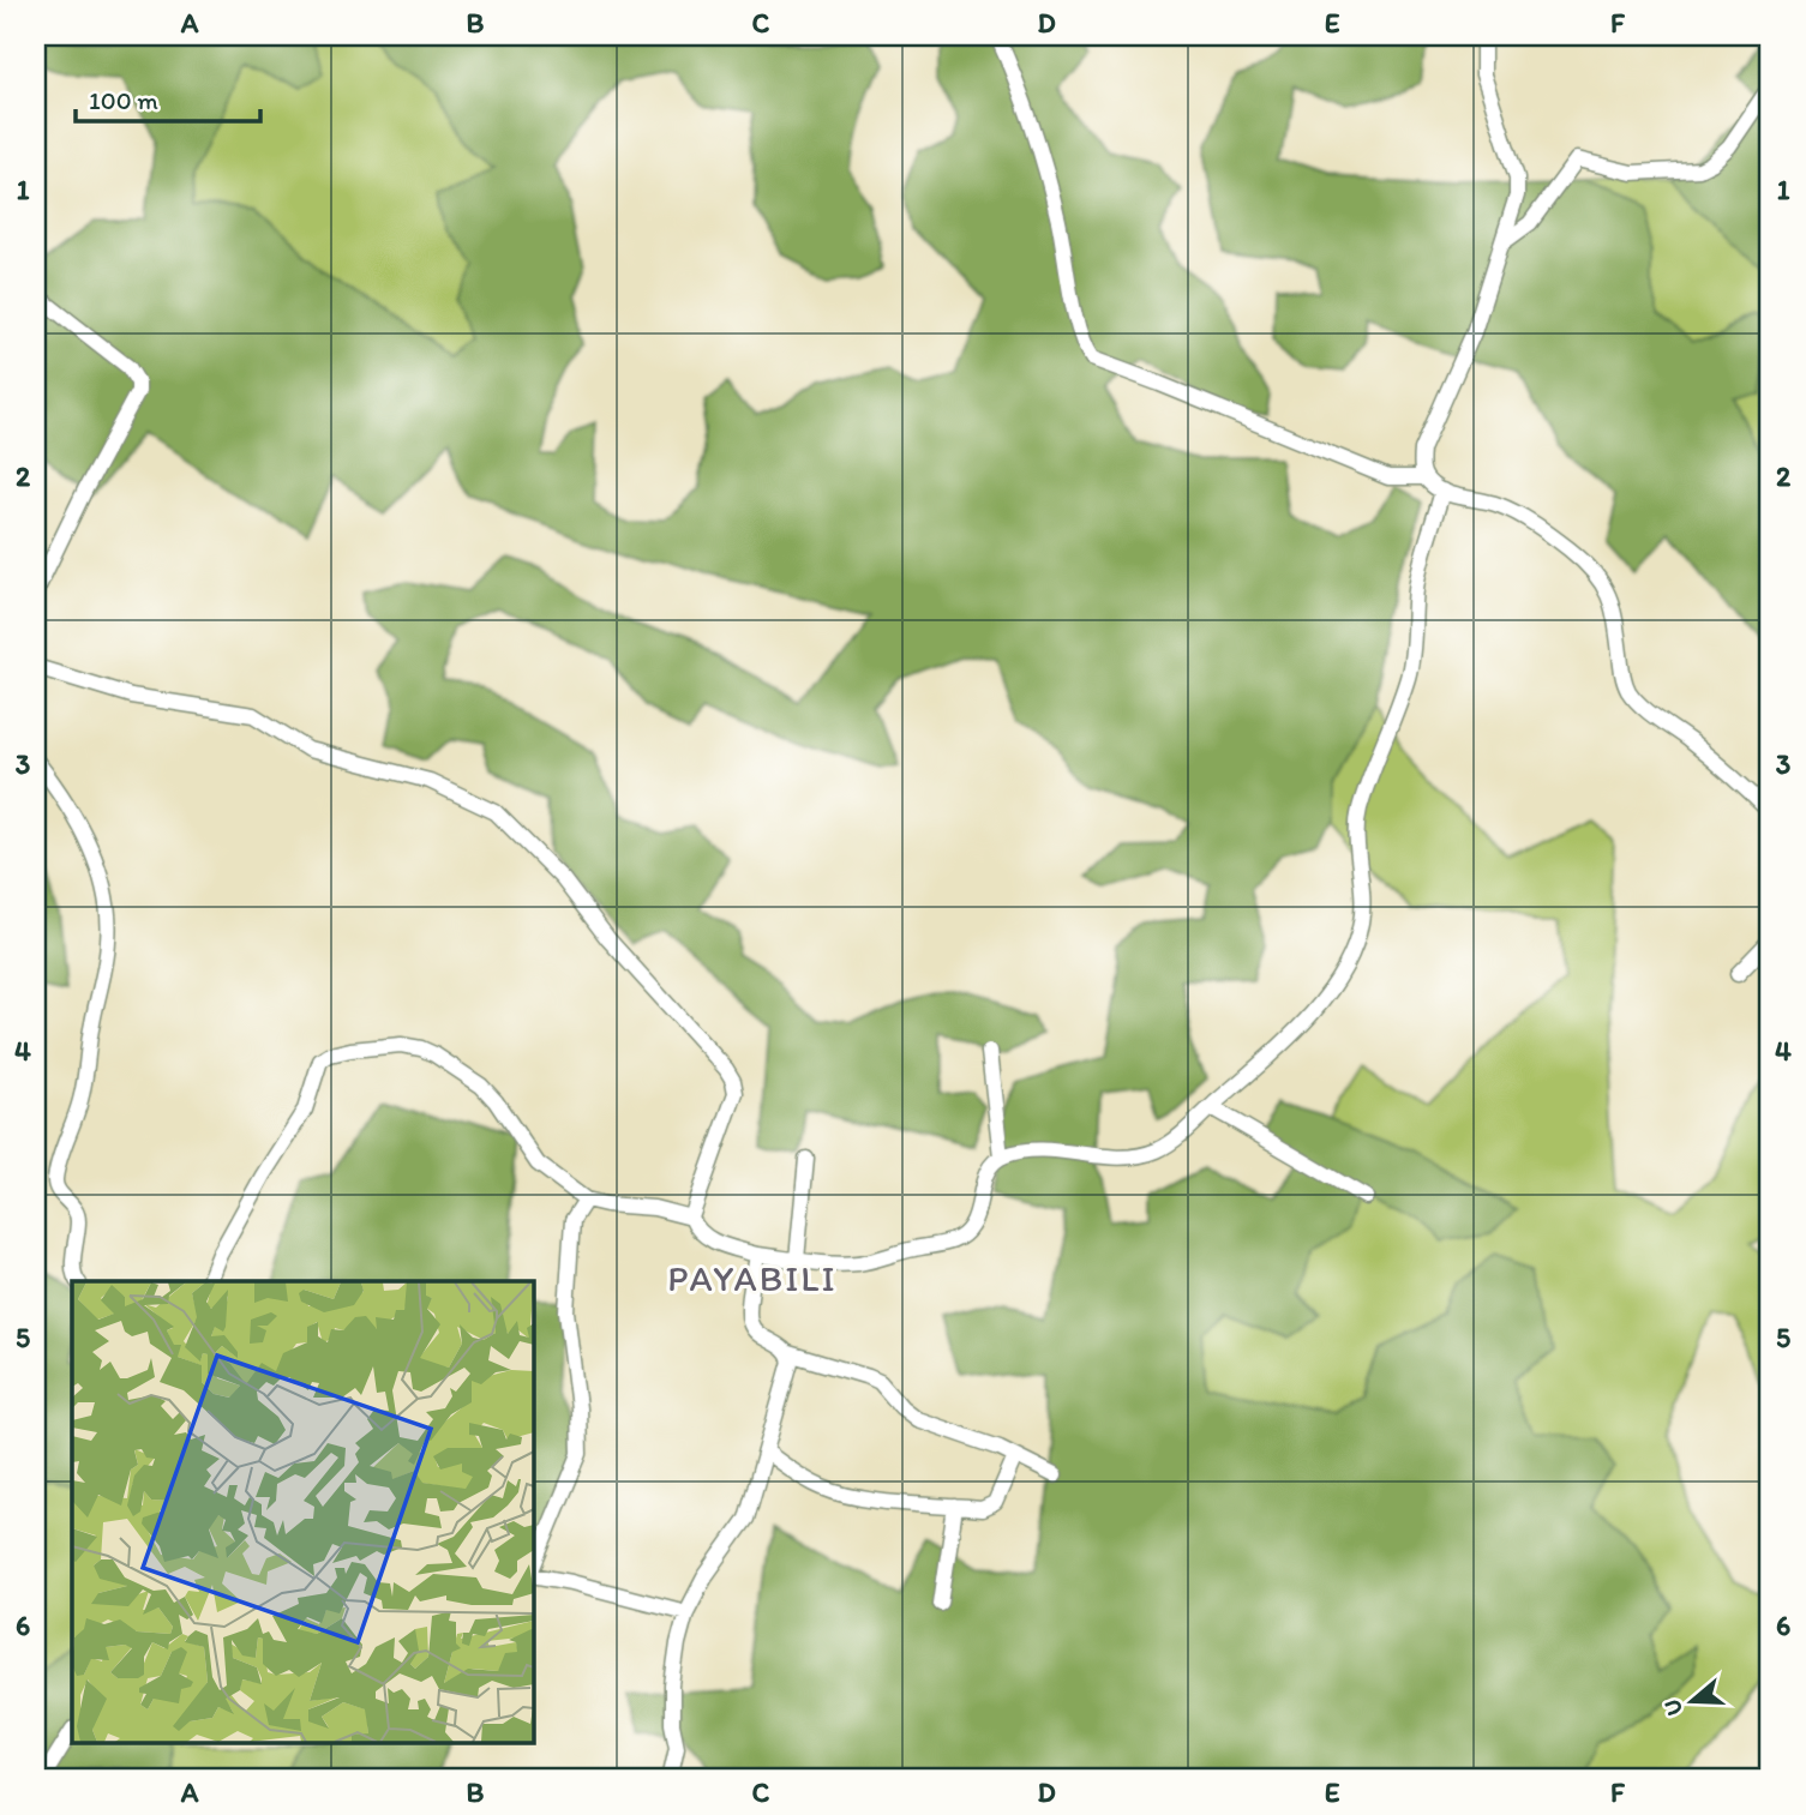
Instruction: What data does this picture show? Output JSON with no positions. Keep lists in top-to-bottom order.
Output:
{
  "districts": ["PAYABILI"],
  "scale_bar": "100 m",
  "north": "left",
  "grid": {
    "columns": [
      "A",
      "B",
      "C",
      "D",
      "E",
      "F"
    ],
    "rows": [
      "1",
      "2",
      "3",
      "4",
      "5",
      "6"
    ]
  }
}
